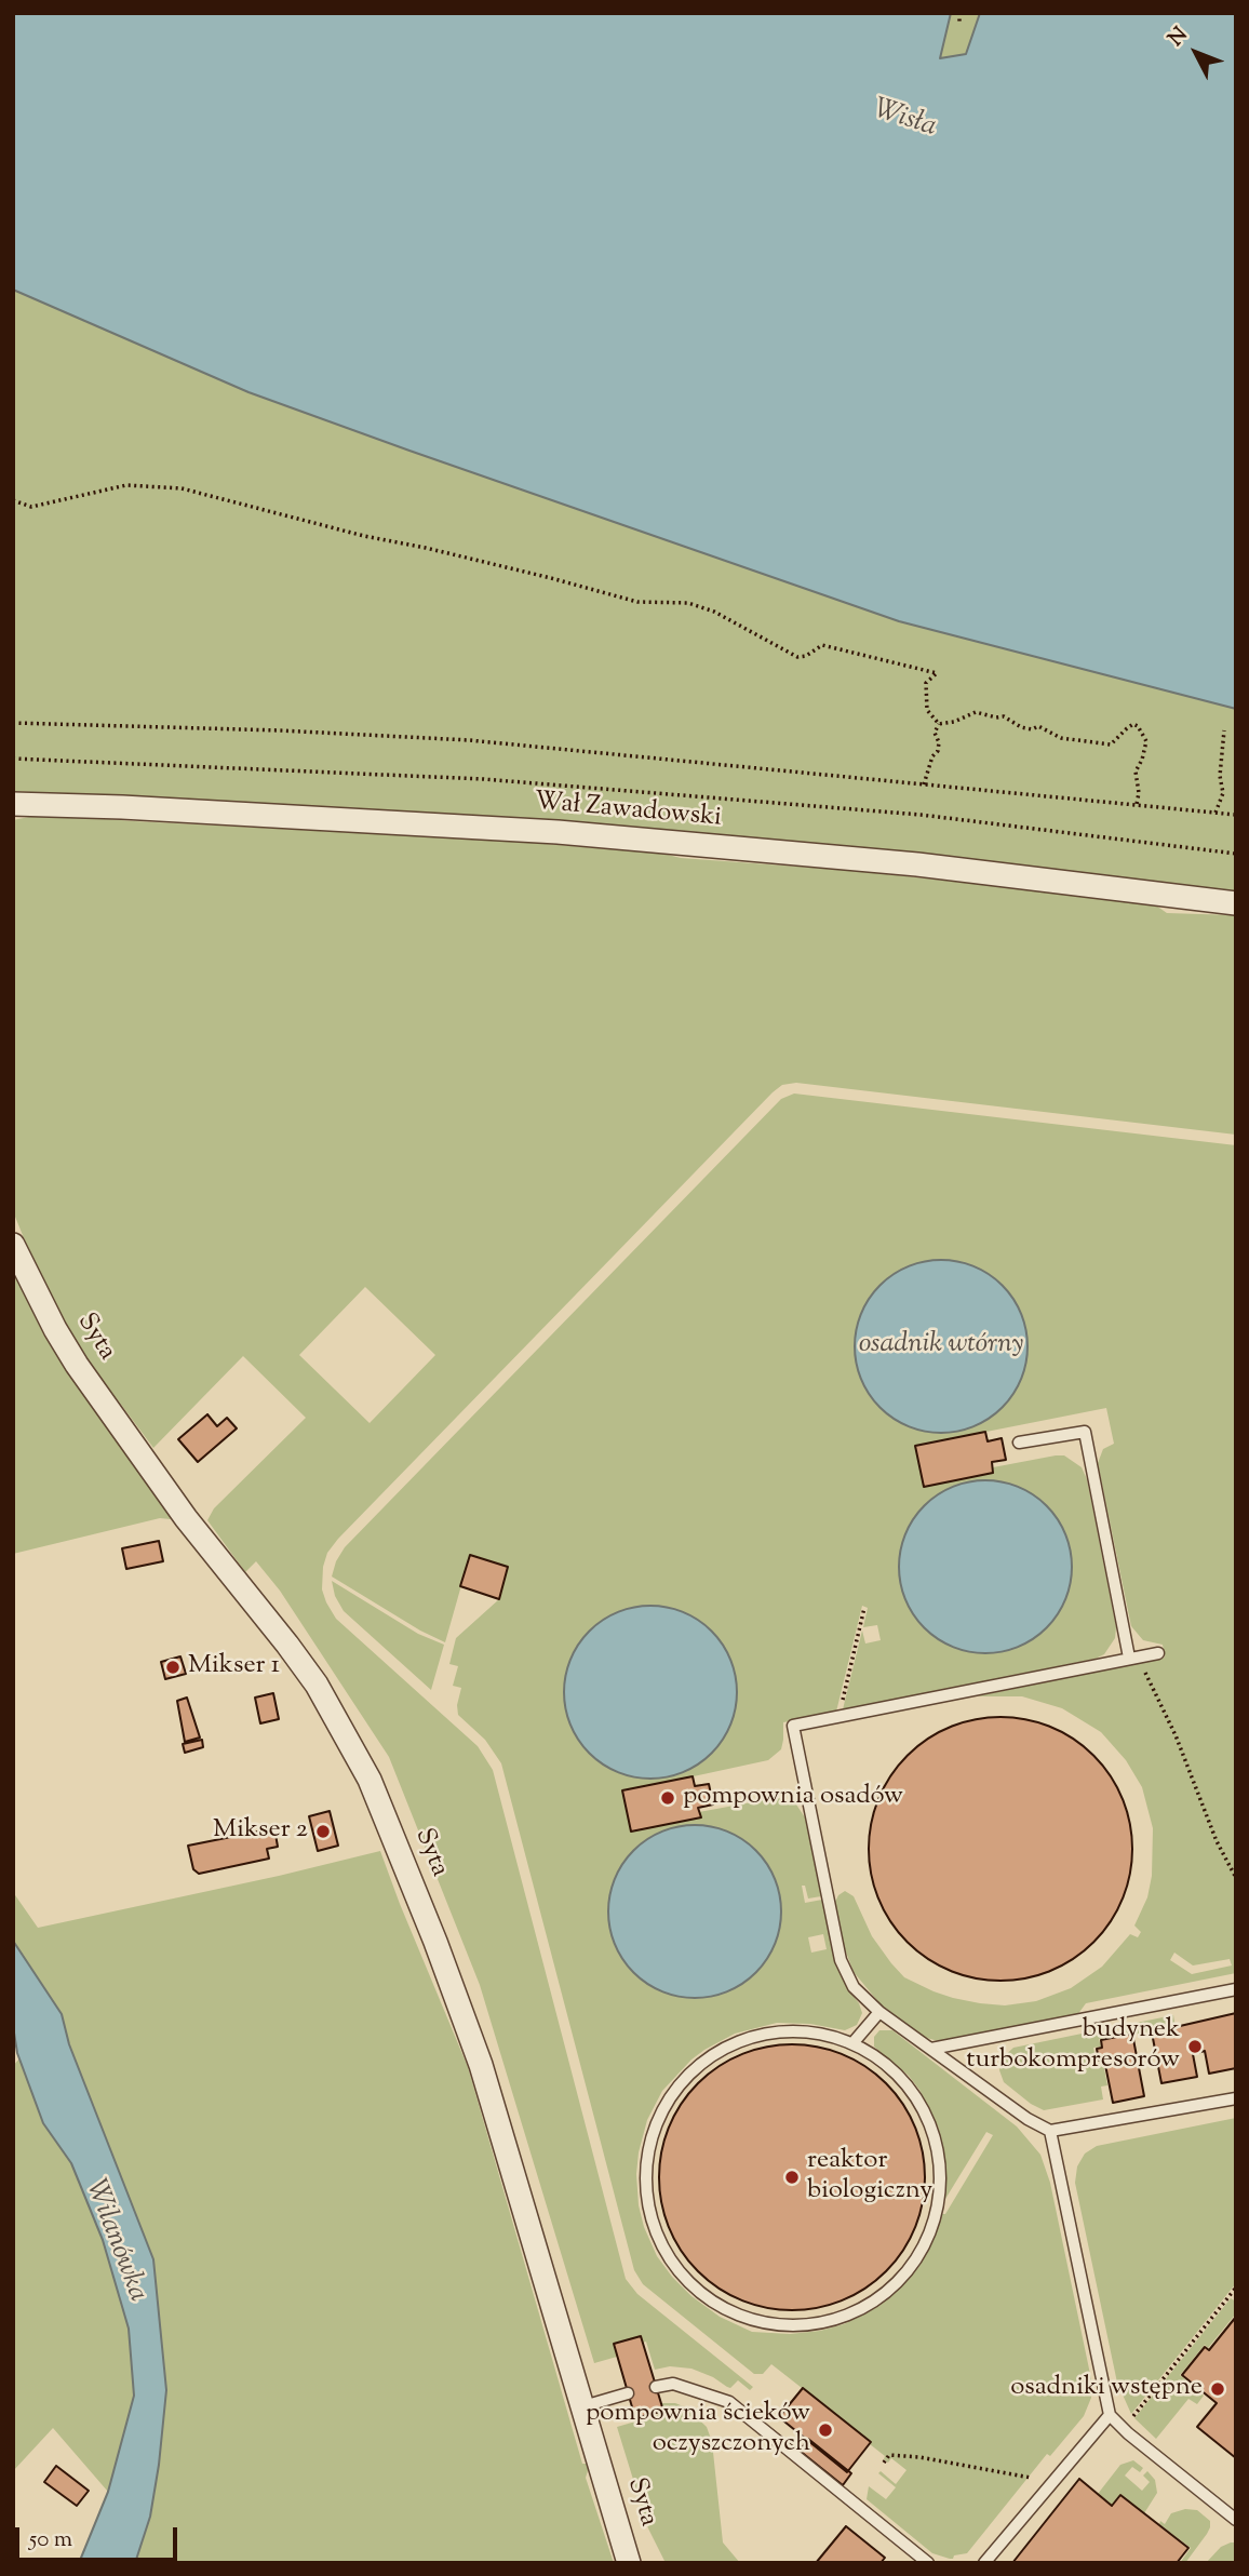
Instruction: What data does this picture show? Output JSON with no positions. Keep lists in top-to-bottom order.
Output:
{
  "streets": {
    "street": ["Wał Zawadowski", "Syta"]
  },
  "water": ["Wisła", "osadnik wtórny", "Wilanówka"],
  "places": [
    "Mikser 1",
    "pompownia osadów",
    "Mikser 2",
    "budynek turbokompresorów",
    "reaktor biologiczny",
    "osadniki wstępne",
    "pompownia ścieków oczyszczonych"
  ],
  "scale_bar": "50 m",
  "north": "top left"
}
